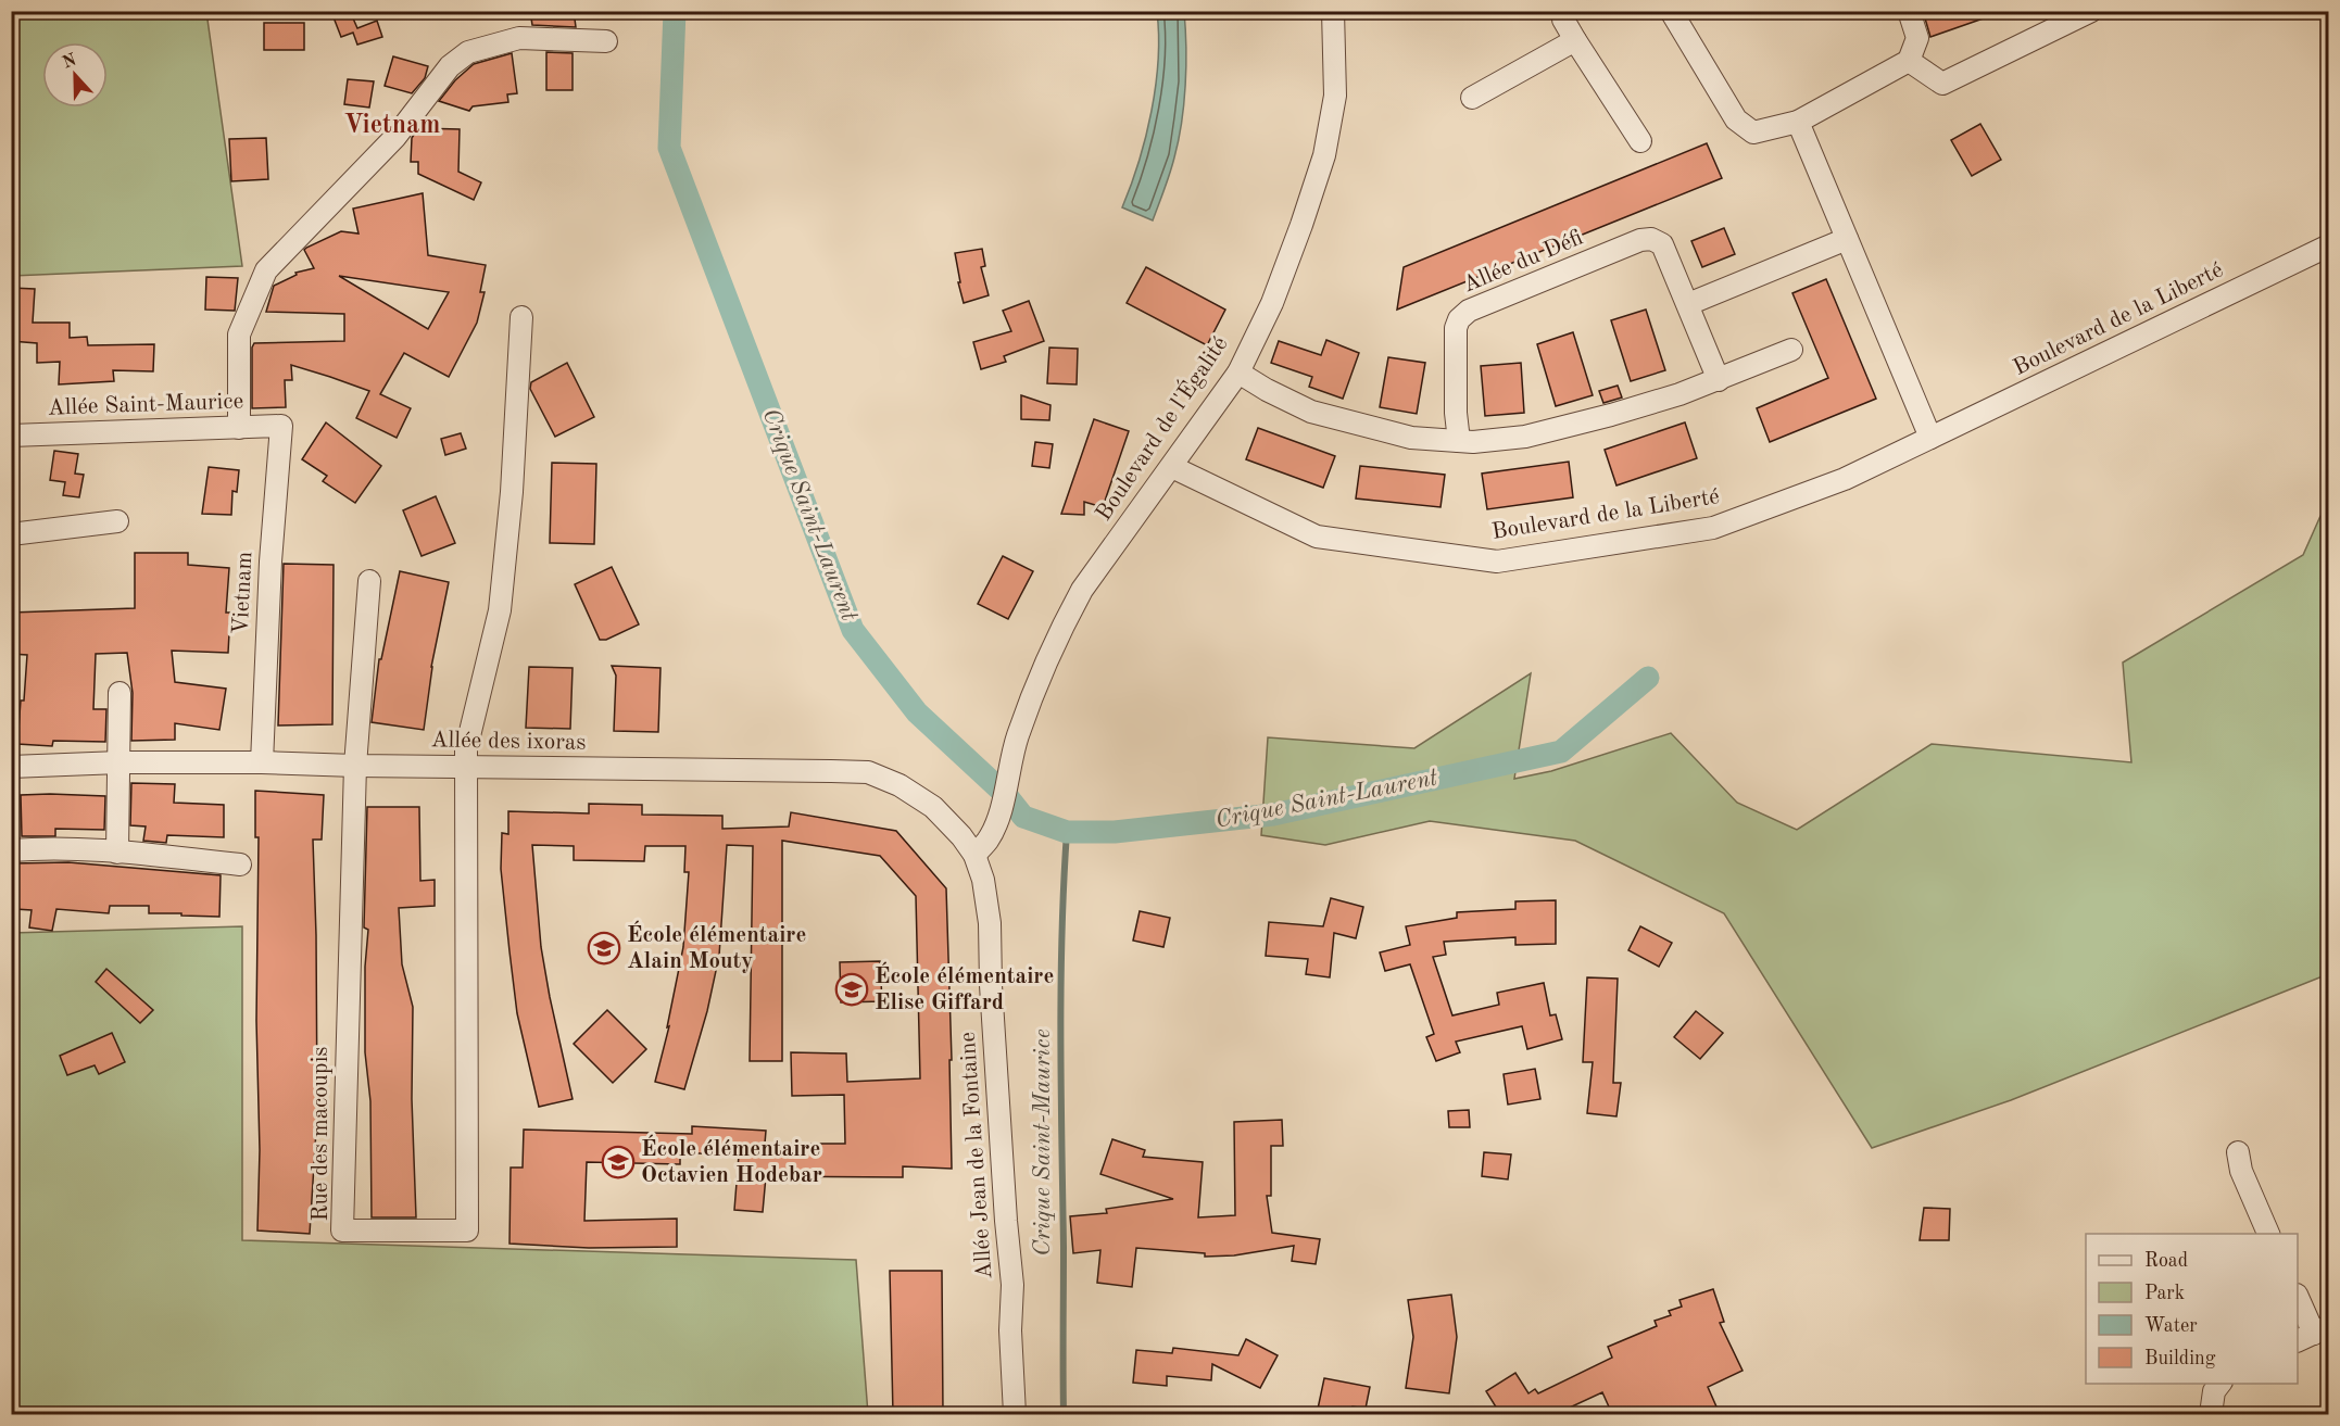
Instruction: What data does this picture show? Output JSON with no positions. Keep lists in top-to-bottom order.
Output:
{
  "streets": {
    "street": [
      "Allée du Défi",
      "Boulevard de la Liberté",
      "Allée Saint-Maurice",
      "Boulevard de l'Égalité",
      "Vietnam",
      "Allée des ixoras",
      "Rue des macoupis",
      "Allée Jean de la Fontaine"
    ]
  },
  "crossings": [
    ["Boulevard de la Liberté", "Boulevard de l'Égalité"],
    ["Allée Saint-Maurice", "Vietnam"],
    ["Boulevard de l'Égalité", "Allée des ixoras"],
    ["Boulevard de l'Égalité", "Allée Jean de la Fontaine"],
    ["Vietnam", "Allée des ixoras"],
    ["Allée des ixoras", "Rue des macoupis"],
    ["Allée des ixoras", "Allée Jean de la Fontaine"]
  ],
  "districts": ["Vietnam"],
  "water": ["Crique Saint-Laurent", "Crique Saint-Maurice"],
  "places": {
    "school or university": ["École élémentaire Alain Mouty", "École élémentaire Elise Giffard", "École élémentaire Octavien Hodebar"]
  },
  "legend": [
    "Road",
    "Park",
    "Water",
    "Building"
  ],
  "north": "top"
}
